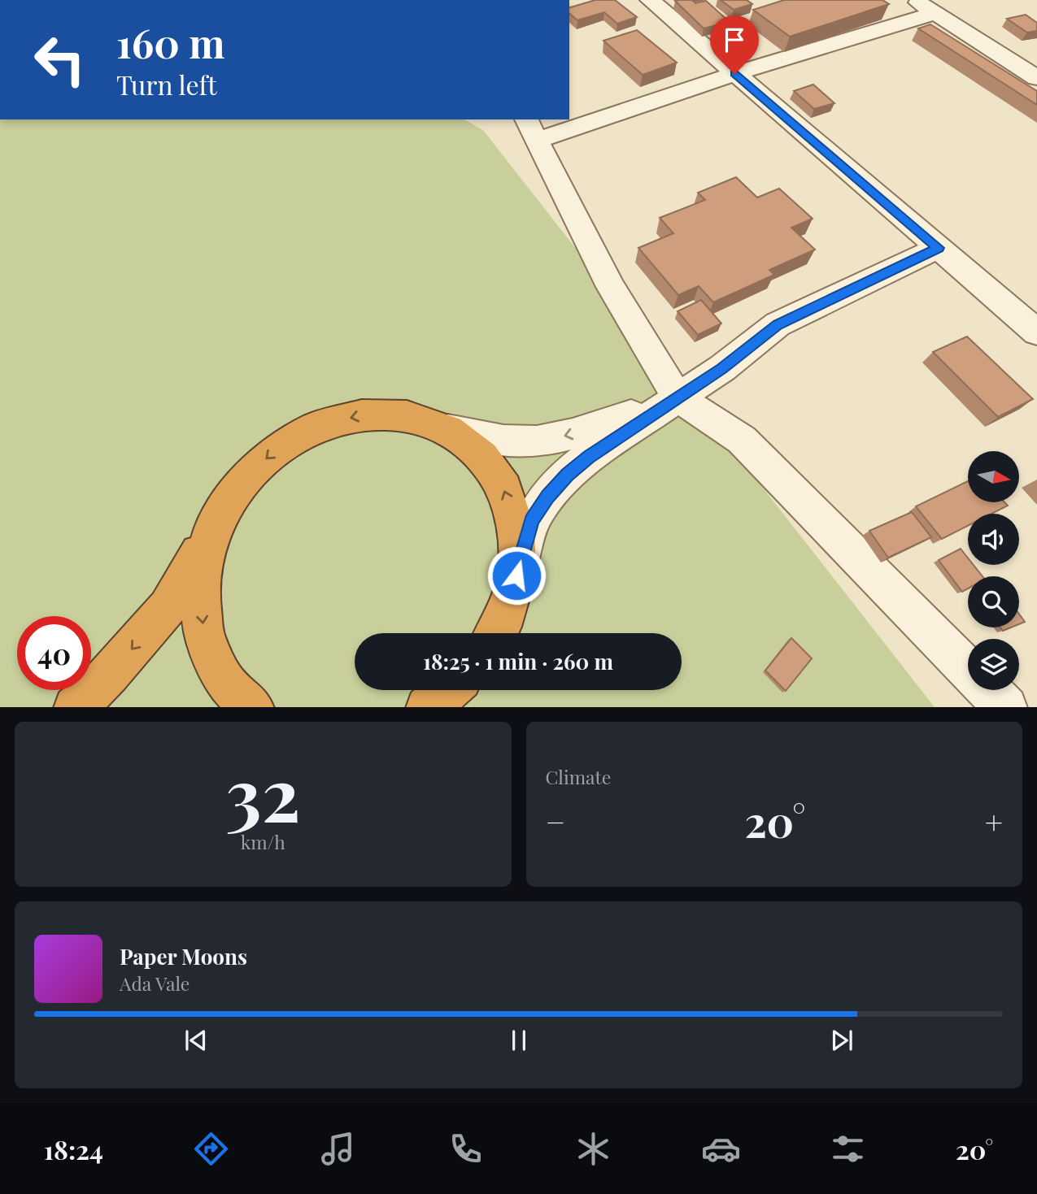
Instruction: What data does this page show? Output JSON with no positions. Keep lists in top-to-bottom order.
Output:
{
  "north": "right",
  "page": {
    "turn": ["160 m", "Turn left"],
    "limit": "40",
    "trip": "18:25 · 1 min · 260 m",
    "tile": [
      ["32", "km/h"],
      "Climate"
    ],
    "heat": ["−", "20°", "+"],
    "song": ["Paper Moons", "Ada Vale"],
    "tabs": ["18:24", "20°"]
  }
}
